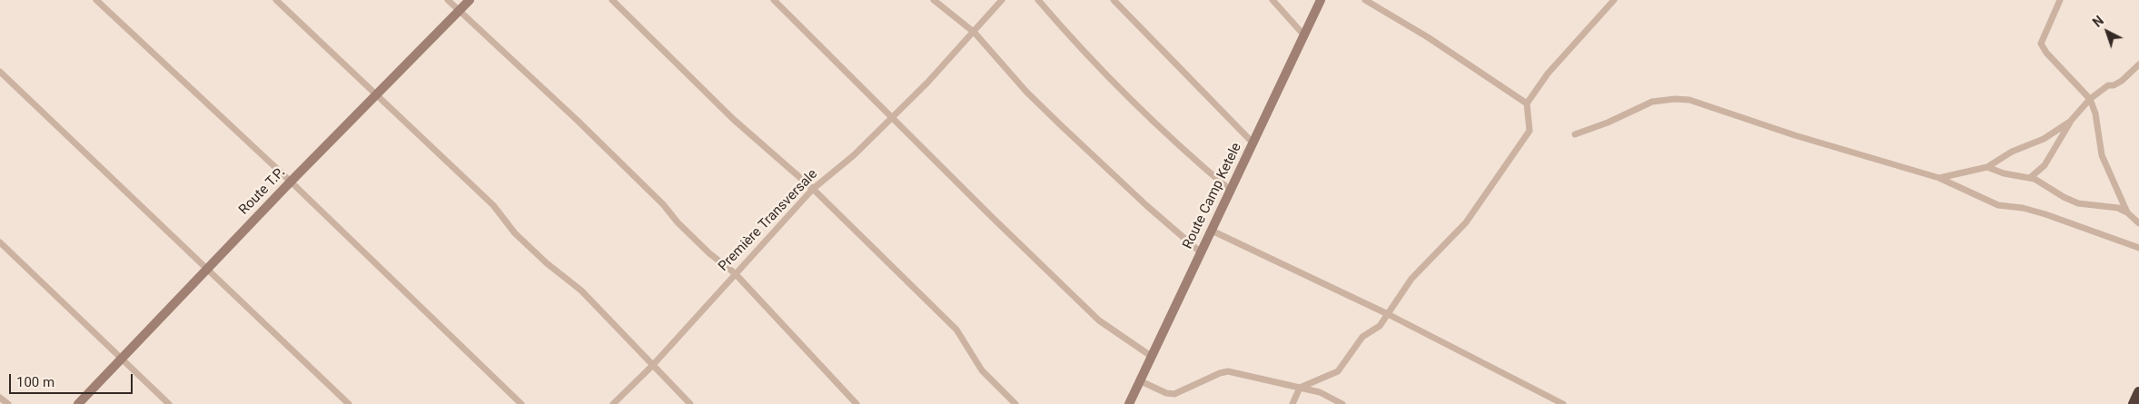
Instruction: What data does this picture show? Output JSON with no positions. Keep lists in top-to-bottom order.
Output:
{
  "streets": {
    "street": ["Route T.P.", "Route Camp Ketele", "Première Transversale"]
  },
  "scale_bar": "100 m",
  "north": "top left"
}
